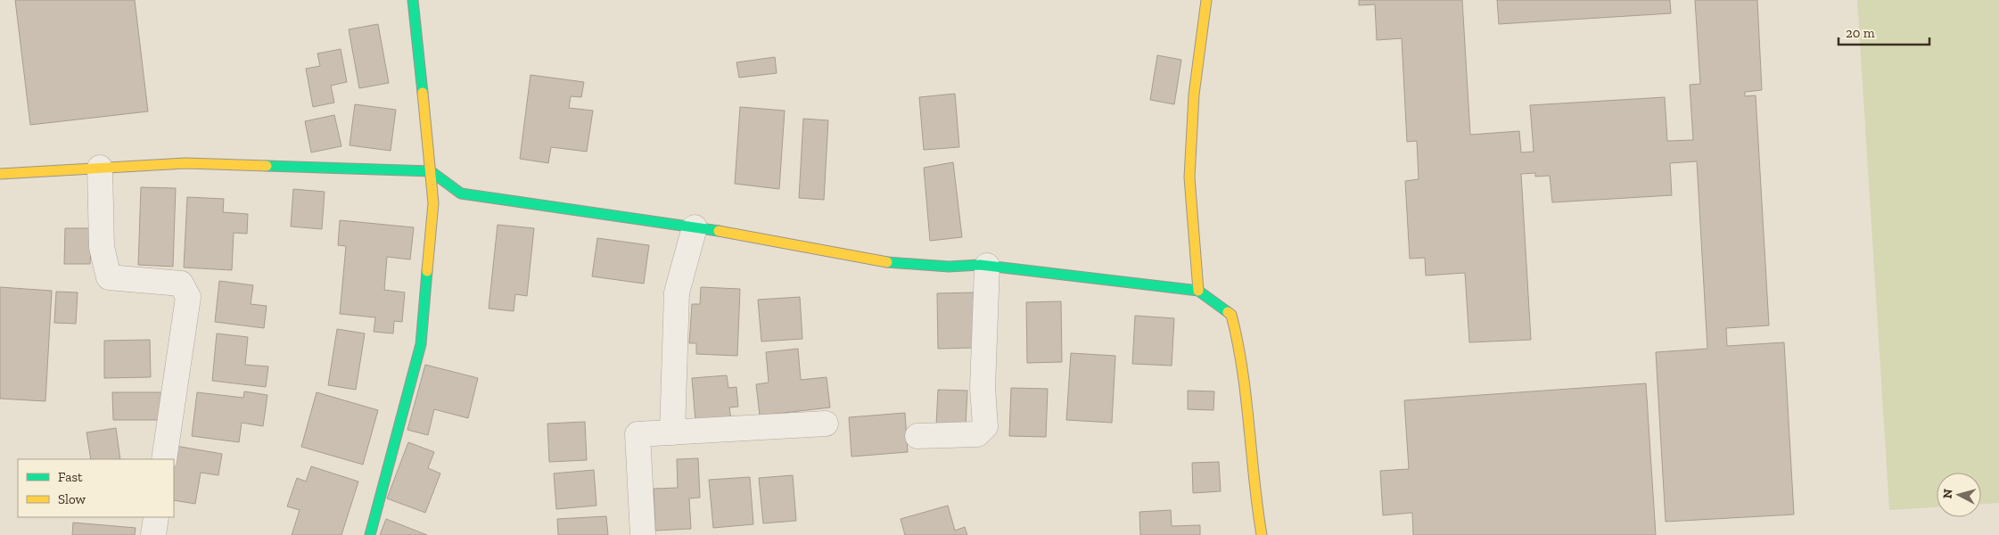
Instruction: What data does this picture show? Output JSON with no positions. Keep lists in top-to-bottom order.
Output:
{
  "legend": ["Fast", "Slow"],
  "scale_bar": "20 m",
  "north": "left"
}
